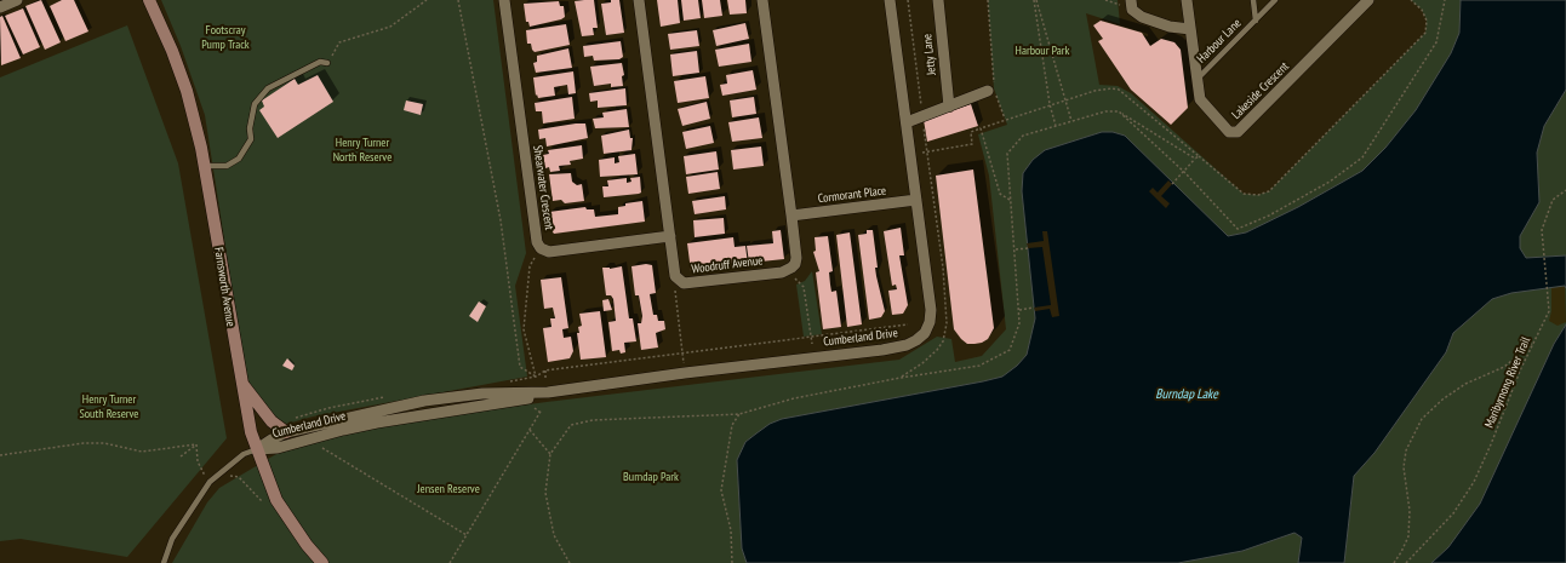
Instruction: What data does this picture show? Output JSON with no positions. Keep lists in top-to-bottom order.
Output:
{
  "streets": {
    "main road": ["Farnsworth Avenue"],
    "street": [
      "Jetty Lane",
      "Lakeside Crescent",
      "Shearwater Crescent",
      "Cormorant Place",
      "Woodruff Avenue",
      "Cumberland Drive"
    ],
    "lane": ["Harbour Lane"],
    "path": ["Maribyrnong River Trail"]
  },
  "crossings": [
    ["Harbour Lane", "Lakeside Crescent"],
    ["Shearwater Crescent", "Woodruff Avenue"],
    ["Cormorant Place", "Cumberland Drive"],
    ["Farnsworth Avenue", "Cumberland Drive"]
  ],
  "water": ["Burndap Lake"],
  "parks": [
    "Footscray Pump Track",
    "Harbour Park",
    "Henry Turner North Reserve",
    "Henry Turner South Reserve",
    "Burndap Park",
    "Jensen Reserve"
  ]
}
